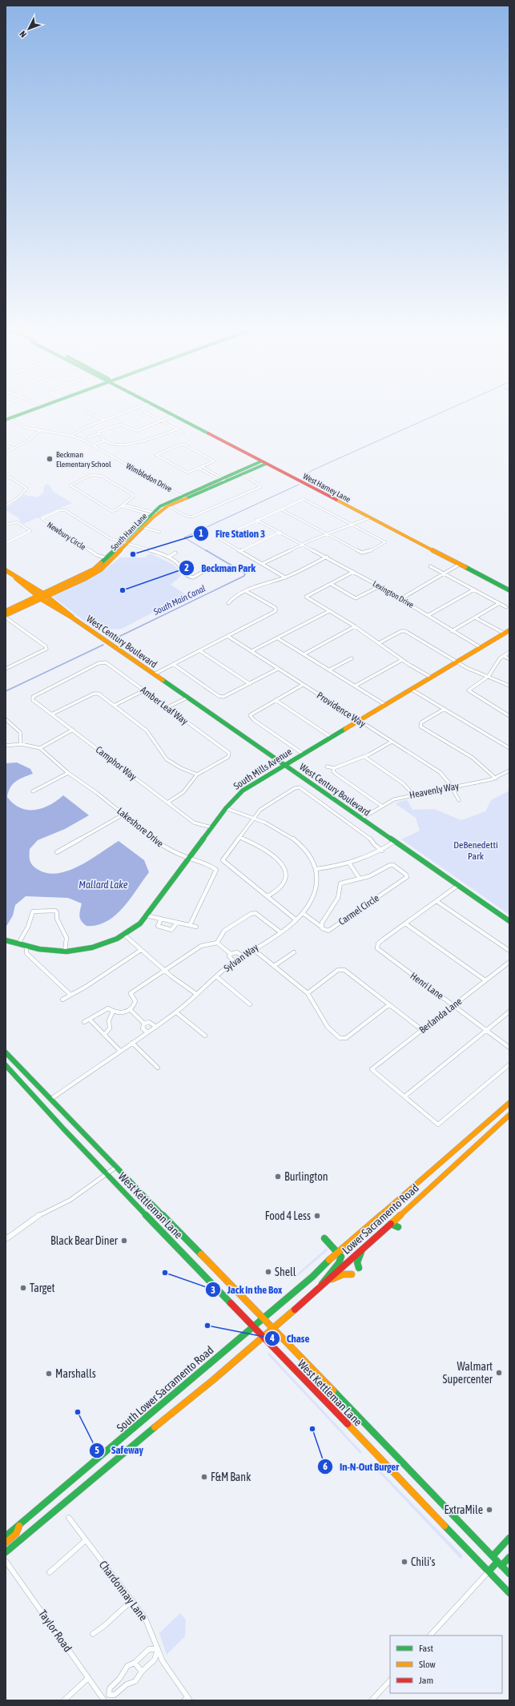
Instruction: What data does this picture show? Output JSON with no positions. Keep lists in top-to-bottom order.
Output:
{
  "streets": {
    "main road": [
      "West Harney Lane",
      "South Ham Lane",
      "West Century Boulevard",
      "South Mills Avenue",
      "West Kettleman Lane",
      "Lower Sacramento Road",
      "South Lower Sacramento Road"
    ],
    "street": [
      "Wimbledon Drive",
      "Newbury Circle",
      "Lexington Drive",
      "Amber Leaf Way",
      "Providence Way",
      "Camphor Way",
      "Heavenly Way",
      "Lakeshore Drive",
      "Carmel Circle",
      "Sylvan Way",
      "Henri Lane",
      "Berlanda Lane",
      "Chardonnay Lane",
      "Taylor Road"
    ]
  },
  "crossings": [
    ["Wimbledon Drive", "South Ham Lane"],
    ["West Harney Lane", "South Ham Lane"],
    ["South Ham Lane", "Newbury Circle"],
    ["South Ham Lane", "West Century Boulevard"],
    ["Lexington Drive", "South Mills Avenue"],
    ["West Century Boulevard", "South Mills Avenue"],
    ["West Century Boulevard", "Heavenly Way"],
    ["Amber Leaf Way", "Camphor Way"],
    ["Providence Way", "South Mills Avenue"],
    ["Providence Way", "Heavenly Way"],
    ["Camphor Way", "South Mills Avenue"],
    ["South Mills Avenue", "Lakeshore Drive"],
    ["South Mills Avenue", "Sylvan Way"],
    ["Sylvan Way", "West Kettleman Lane"],
    ["Henri Lane", "Berlanda Lane"],
    ["West Kettleman Lane", "Lower Sacramento Road"],
    ["West Kettleman Lane", "South Lower Sacramento Road"],
    ["Lower Sacramento Road", "South Lower Sacramento Road"]
  ],
  "water": ["South Main Canal", "Mallard Lake"],
  "parks": ["DeBenedetti Park"],
  "places": [
    "Beckman Elementary School",
    "Fire Station 3",
    "Beckman Park",
    "Burlington",
    "Food 4 Less",
    "Black Bear Diner",
    "Shell",
    "Jack in the Box",
    "Target",
    "Chase",
    "Walmart Supercenter",
    "Marshalls",
    "Safeway",
    "In-N-Out Burger",
    "F&M Bank",
    "ExtraMile",
    "Chili's"
  ],
  "legend": ["Fast", "Slow", "Jam"],
  "north": "bottom left"
}
